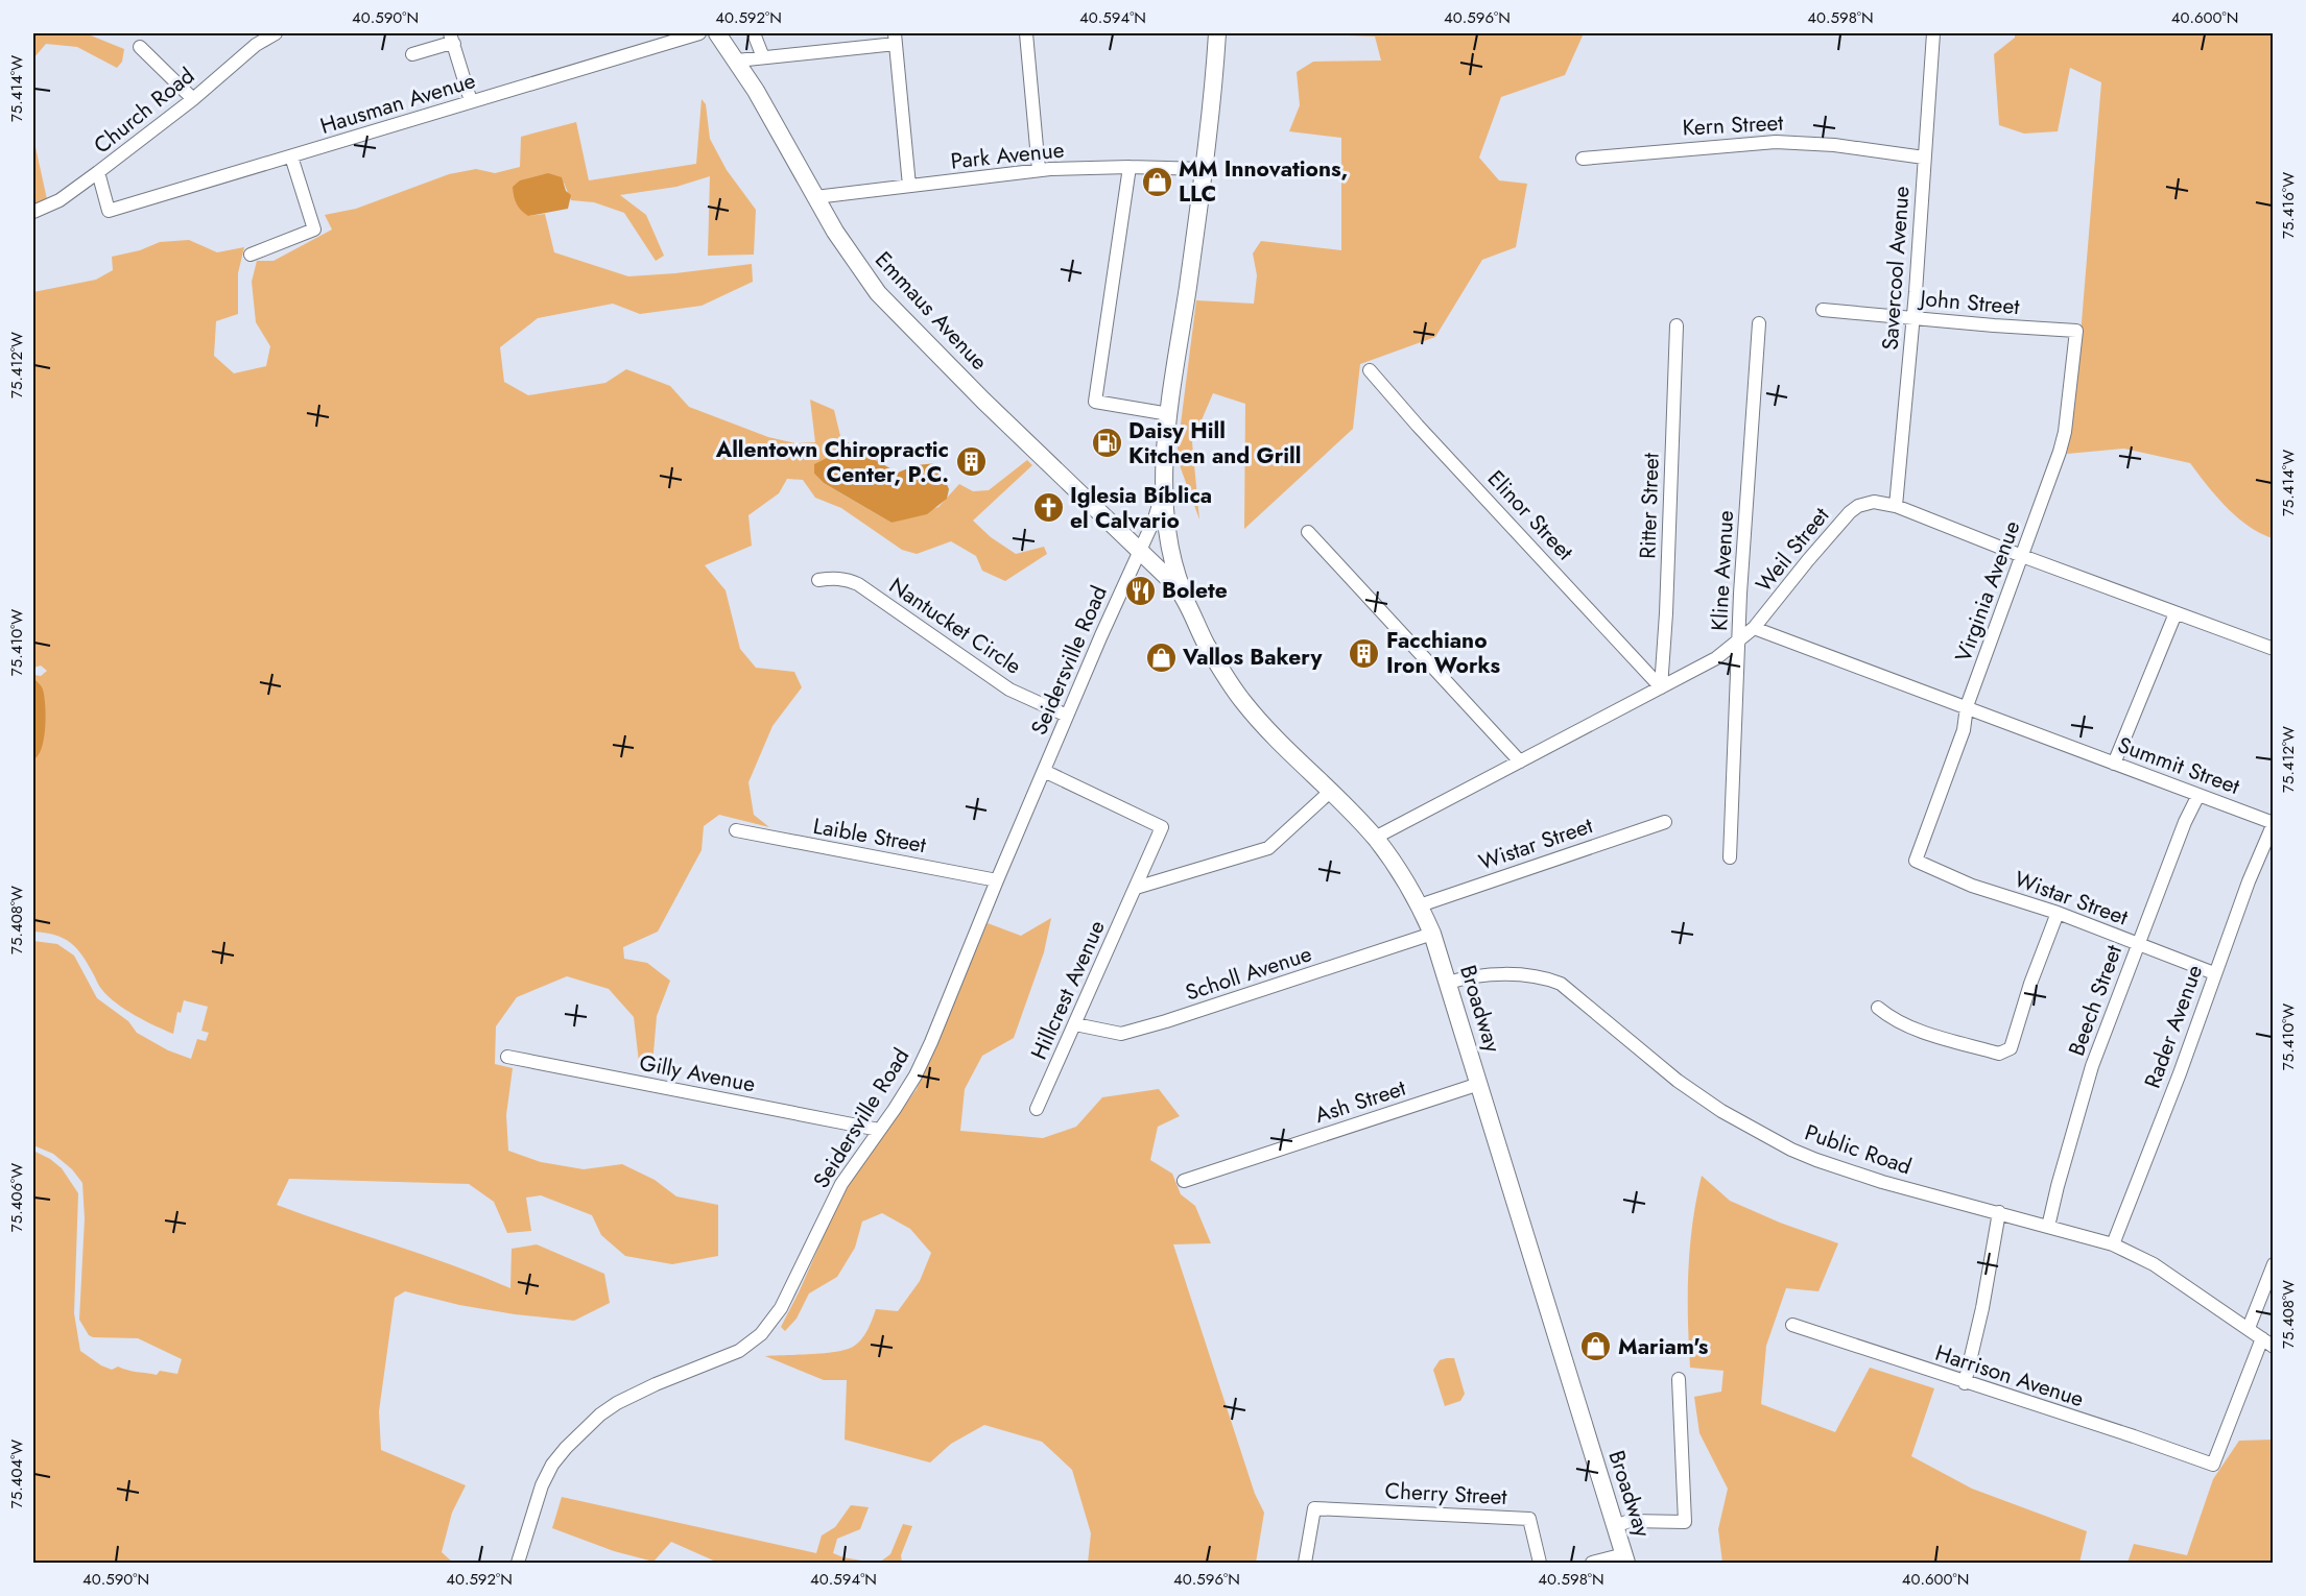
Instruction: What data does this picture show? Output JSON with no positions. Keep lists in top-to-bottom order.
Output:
{
  "streets": {
    "main road": ["Emmaus Avenue", "Broadway"],
    "street": [
      "Hausman Avenue",
      "Church Road",
      "Kern Street",
      "Park Avenue",
      "Savercool Avenue",
      "John Street",
      "Ritter Street",
      "Elinor Street",
      "Weil Street",
      "Kline Avenue",
      "Virginia Avenue",
      "Nantucket Circle",
      "Seidersville Road",
      "Summit Street",
      "Laible Street",
      "Wistar Street",
      "Scholl Avenue",
      "Hillcrest Avenue",
      "Beech Street",
      "Rader Avenue",
      "Gilly Avenue",
      "Ash Street",
      "Public Road",
      "Harrison Avenue",
      "Cherry Street"
    ]
  },
  "crossings": [
    ["Hausman Avenue", "Church Road"],
    ["Kern Street", "Savercool Avenue"],
    ["Park Avenue", "Emmaus Avenue"],
    ["Savercool Avenue", "John Street"],
    ["Savercool Avenue", "Weil Street"],
    ["John Street", "Virginia Avenue"],
    ["Emmaus Avenue", "Seidersville Road"],
    ["Emmaus Avenue", "Broadway"],
    ["Ritter Street", "Elinor Street"],
    ["Ritter Street", "Weil Street"],
    ["Elinor Street", "Weil Street"],
    ["Weil Street", "Kline Avenue"],
    ["Weil Street", "Virginia Avenue"],
    ["Weil Street", "Summit Street"],
    ["Weil Street", "Broadway"],
    ["Virginia Avenue", "Summit Street"],
    ["Virginia Avenue", "Wistar Street"],
    ["Nantucket Circle", "Seidersville Road"],
    ["Seidersville Road", "Laible Street"],
    ["Seidersville Road", "Hillcrest Avenue"],
    ["Seidersville Road", "Broadway"],
    ["Seidersville Road", "Gilly Avenue"],
    ["Summit Street", "Beech Street"],
    ["Summit Street", "Rader Avenue"],
    ["Wistar Street", "Beech Street"],
    ["Wistar Street", "Broadway"],
    ["Wistar Street", "Rader Avenue"],
    ["Scholl Avenue", "Hillcrest Avenue"],
    ["Scholl Avenue", "Broadway"],
    ["Beech Street", "Public Road"],
    ["Broadway", "Ash Street"],
    ["Broadway", "Public Road"],
    ["Rader Avenue", "Public Road"],
    ["Public Road", "Harrison Avenue"]
  ],
  "places": {
    "shop": ["MM Innovations, LLC", "Vallos Bakery", "Mariam's"],
    "fuel station": ["Daisy Hill Kitchen and Grill"],
    "building": ["Allentown Chiropractic Center, P.C.", "Facchiano Iron Works"],
    "church": ["Iglesia Bíblica el Calvario"],
    "restaurant": ["Bolete"]
  },
  "coordinates": [
    "40.590°N",
    "40.592°N",
    "40.594°N",
    "40.596°N",
    "40.598°N",
    "40.600°N",
    "75.414°W",
    "75.416°W",
    "75.412°W",
    "75.410°W",
    "75.408°W",
    "75.406°W",
    "75.404°W"
  ]
}
